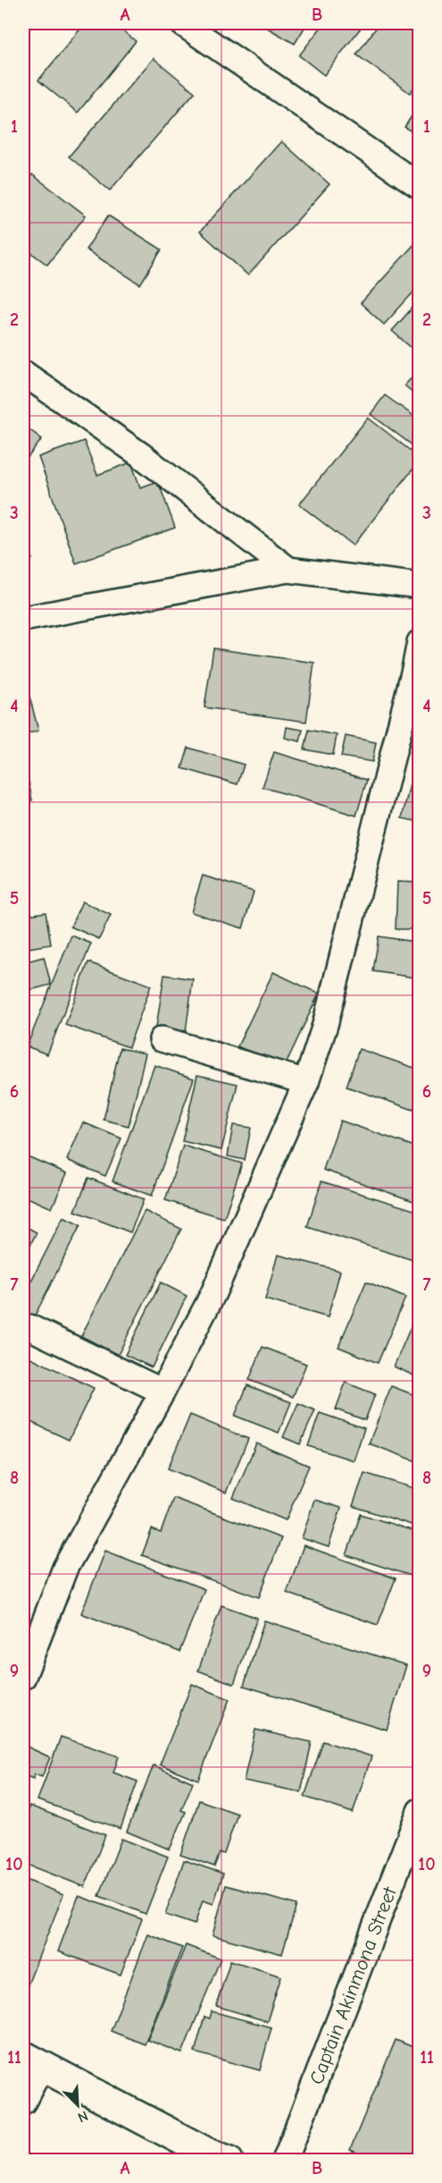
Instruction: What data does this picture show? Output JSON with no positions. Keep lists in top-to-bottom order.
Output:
{
  "streets": {
    "street": ["Captain Akinmona Street"]
  },
  "north": "bottom right",
  "grid": {
    "columns": ["A", "B"],
    "rows": [
      "1",
      "2",
      "3",
      "4",
      "5",
      "6",
      "7",
      "8",
      "9",
      "10",
      "11"
    ]
  }
}
